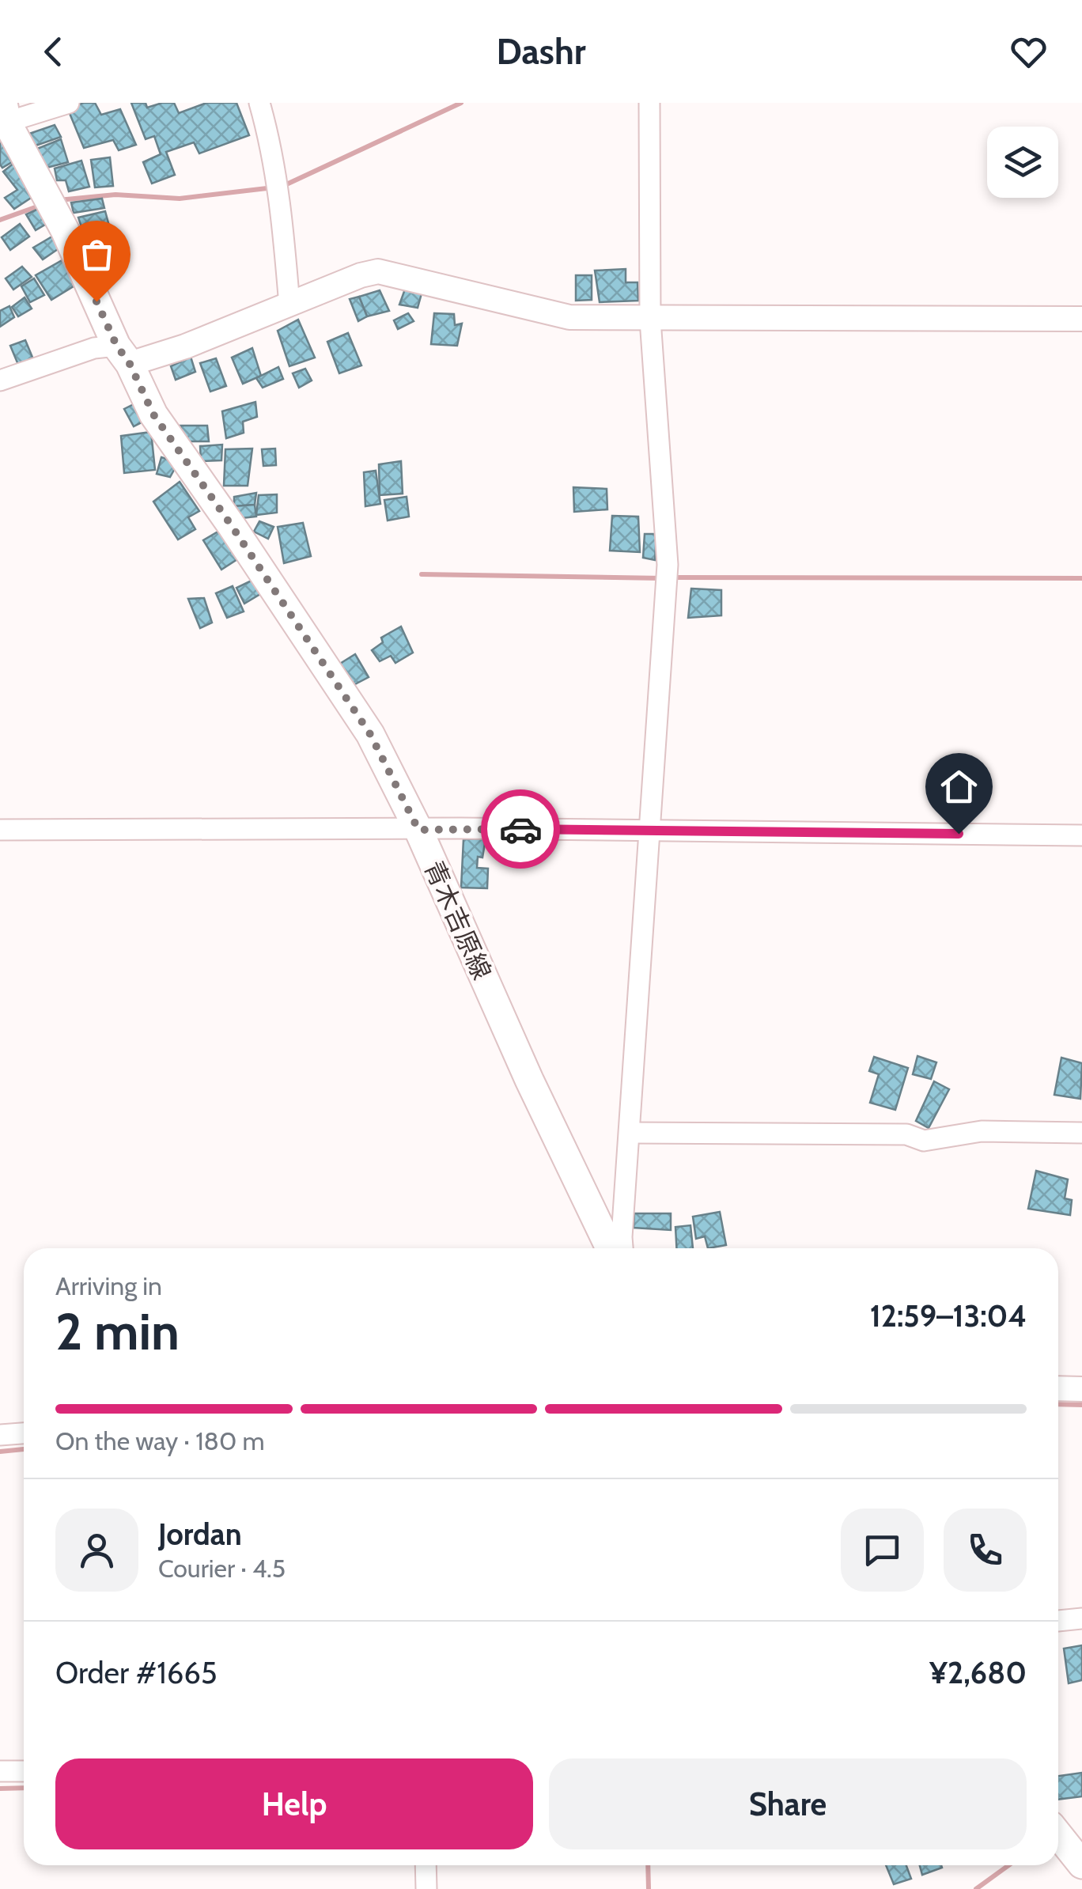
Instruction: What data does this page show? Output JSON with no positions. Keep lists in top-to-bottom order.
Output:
{
  "streets": {
    "main road": ["青木吉原線"]
  },
  "page": {
    "header": "Dashr",
    "heading": ["2 min", "Arriving in", "12:59–13:04"],
    "panel": [
      "Jordan",
      "Courier · 4.5",
      "Order #1665",
      "¥2,680"
    ],
    "bar": "On the way · 180 m",
    "buttons": ["Help", "Share"]
  }
}
